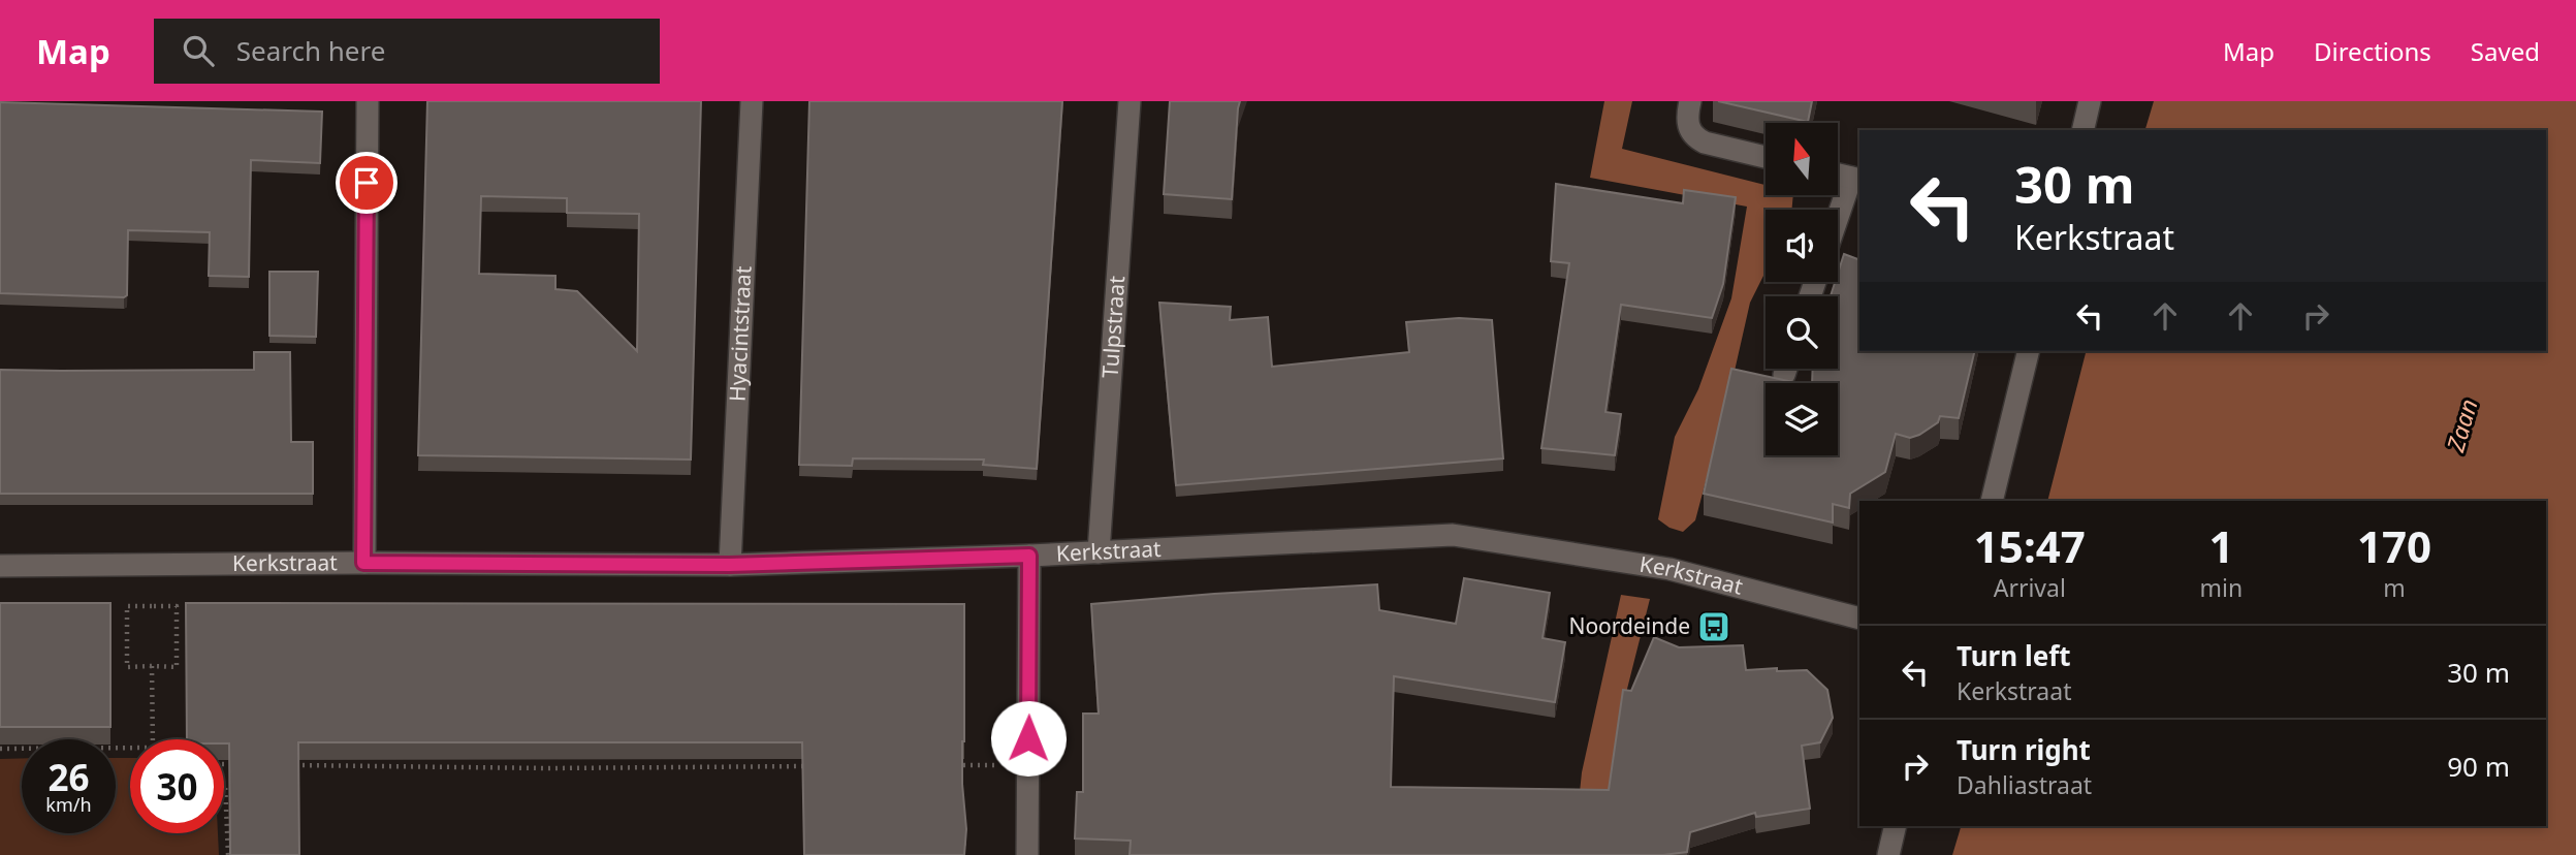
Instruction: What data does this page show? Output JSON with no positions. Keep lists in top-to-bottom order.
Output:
{
  "streets": {
    "street": ["Tulpstraat", "Hyacintstraat", "Kerkstraat"]
  },
  "crossings": [
    ["Tulpstraat", "Kerkstraat"],
    ["Hyacintstraat", "Kerkstraat"]
  ],
  "water": ["Zaan"],
  "places": {
    "bus stop": ["Noordeinde"]
  },
  "north": "top",
  "page": {
    "header": "Map",
    "search": "Search here",
    "nav": ["Map", "Directions", "Saved"],
    "turn": ["30 m", "Kerkstraat"],
    "eta": [
      "15:47",
      "Arrival",
      "1",
      "min",
      "170",
      "m"
    ],
    "list": [
      {
        "name": "Turn left",
        "note": "Kerkstraat",
        "value": "30 m"
      },
      {
        "name": "Turn right",
        "note": "Dahliastraat",
        "value": "90 m"
      }
    ],
    "speed": "26 km/h",
    "limit": "30"
  }
}
